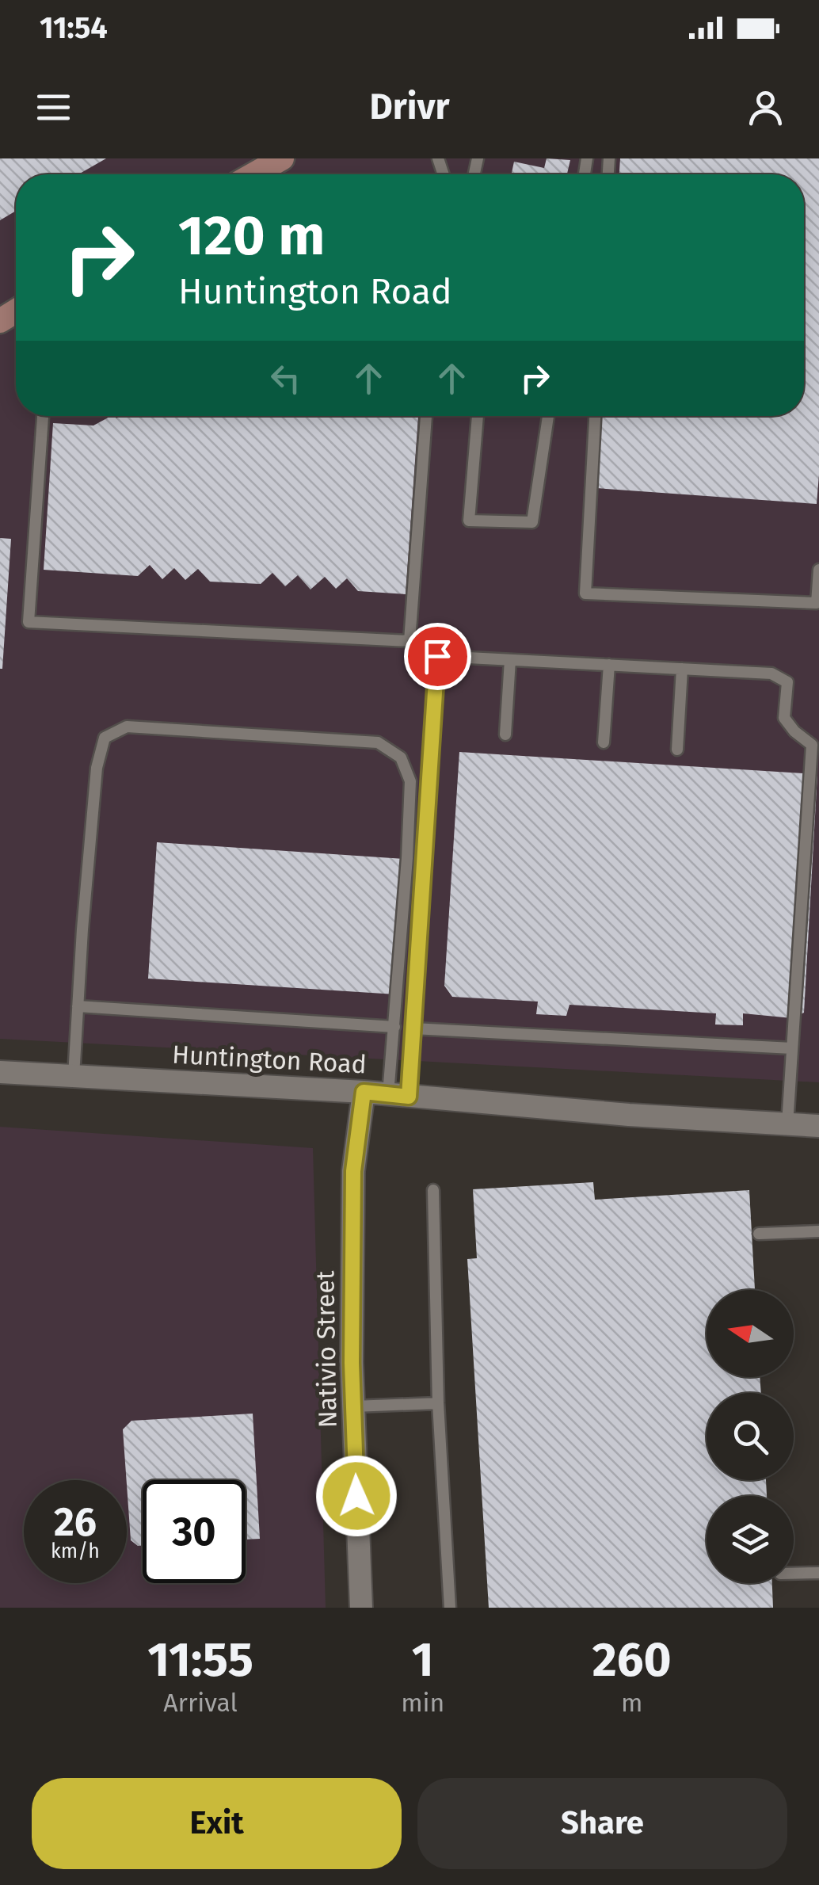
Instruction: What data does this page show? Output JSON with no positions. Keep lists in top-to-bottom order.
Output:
{
  "streets": {
    "street": ["Huntington Road", "Nativio Street"]
  },
  "crossings": [
    ["Huntington Road", "Nativio Street"]
  ],
  "north": "left",
  "page": {
    "status": "11:54",
    "header": "Drivr",
    "turn": ["120 m", "Huntington Road"],
    "speed": "26 km/h",
    "limit": "30",
    "eta": [
      "11:55",
      "Arrival",
      "1",
      "min",
      "260",
      "m"
    ],
    "buttons": ["Exit", "Share"]
  }
}
